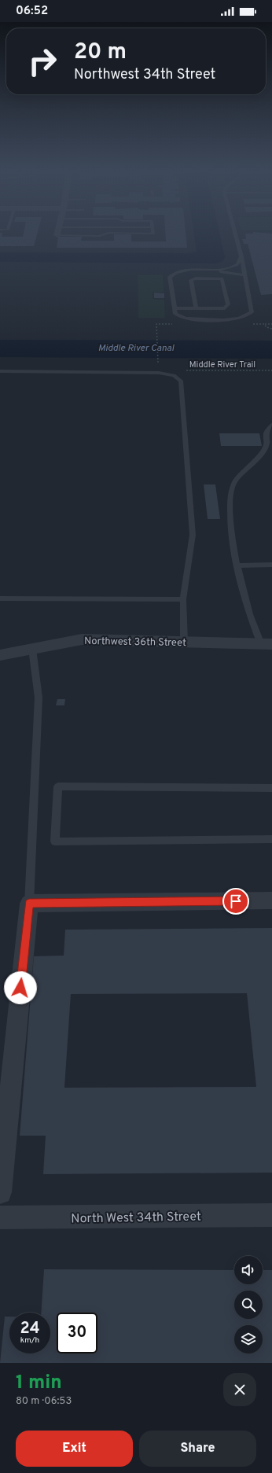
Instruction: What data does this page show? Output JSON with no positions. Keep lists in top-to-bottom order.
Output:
{
  "streets": {
    "street": ["Northwest 36th Street", "North West 34th Street"],
    "path": ["Middle River Trail"]
  },
  "water": ["Middle River Canal"],
  "page": {
    "status": "06:52",
    "turn": ["20 m", "Northwest 34th Street"],
    "speed": "24 km/h",
    "limit": "30",
    "heading": ["1 min", "80 m · 06:53"],
    "buttons": ["Exit", "Share"]
  }
}
